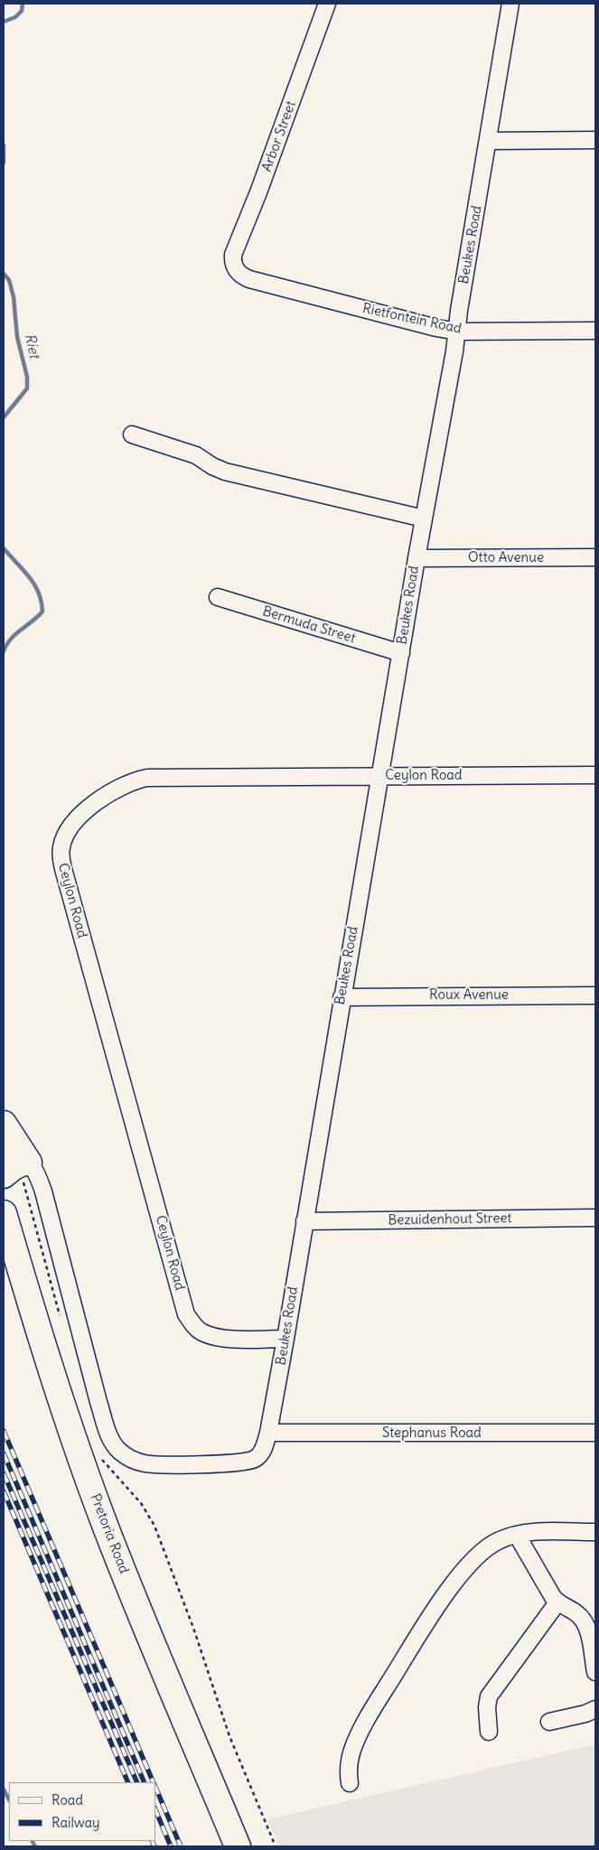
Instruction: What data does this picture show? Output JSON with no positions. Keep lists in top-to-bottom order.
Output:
{
  "streets": {
    "main road": ["Pretoria Road"],
    "street": [
      "Arbor Street",
      "Beukes Road",
      "Rietfontein Road",
      "Otto Avenue",
      "Bermuda Street",
      "Ceylon Road",
      "Roux Avenue",
      "Bezuidenhout Street",
      "Stephanus Road"
    ]
  },
  "crossings": [
    ["Arbor Street", "Rietfontein Road"],
    ["Beukes Road", "Rietfontein Road"],
    ["Beukes Road", "Otto Avenue"],
    ["Beukes Road", "Bermuda Street"],
    ["Beukes Road", "Ceylon Road"],
    ["Beukes Road", "Roux Avenue"],
    ["Beukes Road", "Bezuidenhout Street"],
    ["Beukes Road", "Stephanus Road"]
  ],
  "water": ["Riet"],
  "legend": ["Road", "Railway"]
}
